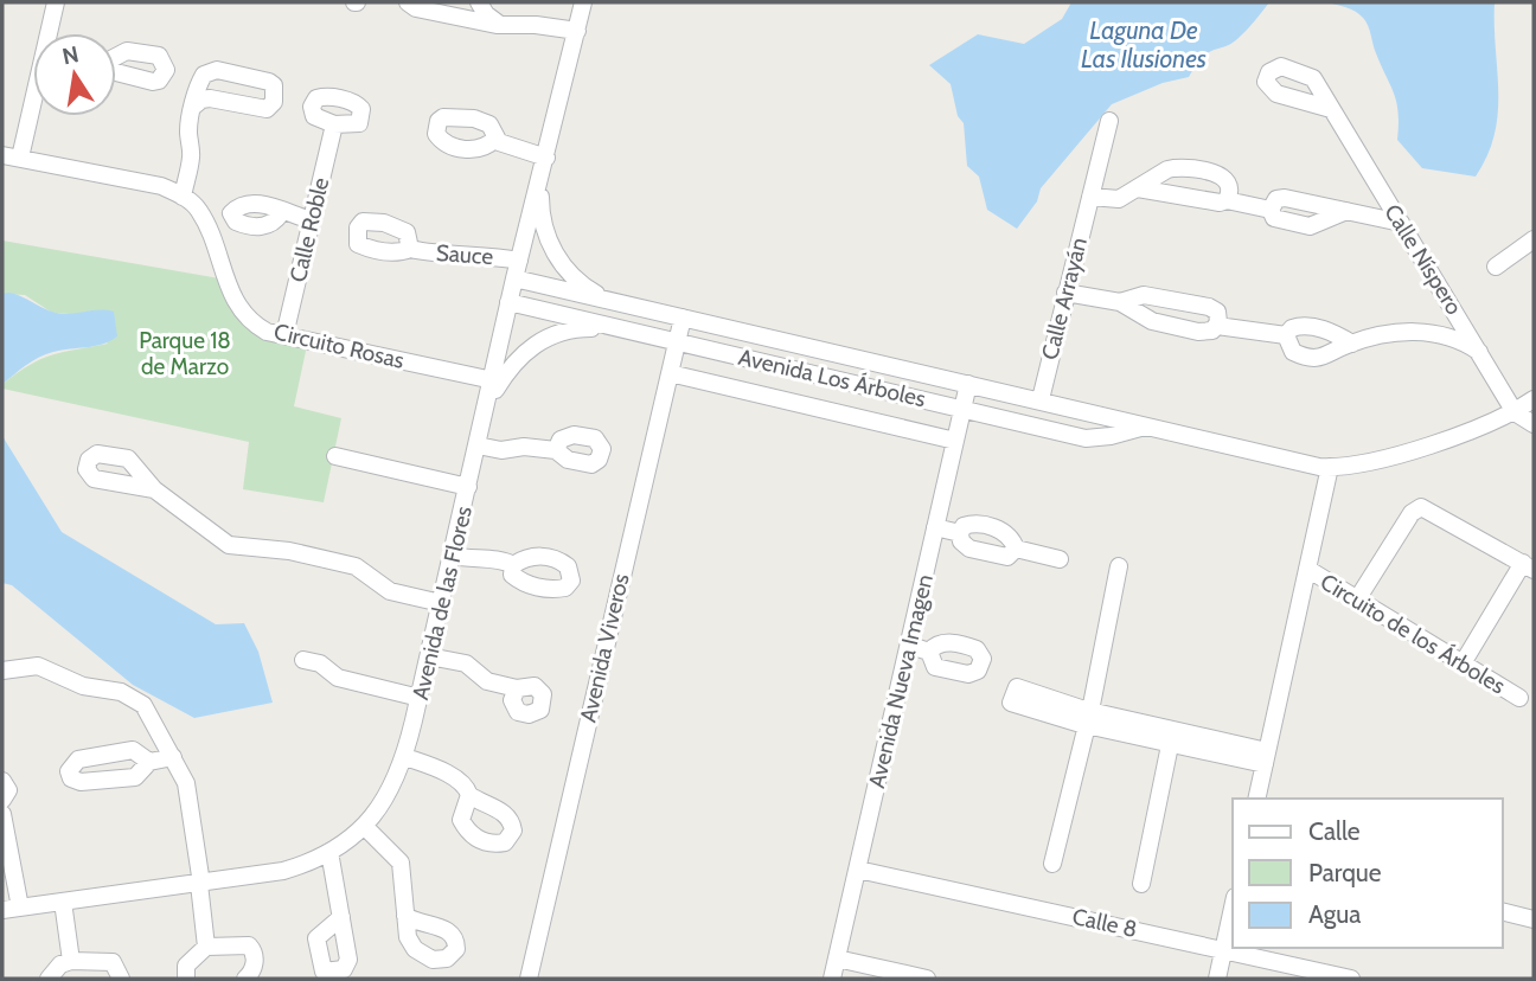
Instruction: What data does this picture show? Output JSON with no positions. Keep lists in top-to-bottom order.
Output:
{
  "streets": {
    "street": [
      "Calle Roble",
      "Sauce",
      "Calle Níspero",
      "Calle Arrayán",
      "Circuito Rosas",
      "Avenida Los Árboles",
      "Avenida de las Flores",
      "Circuito de los Árboles",
      "Avenida Viveros",
      "Avenida Nueva Imagen",
      "Calle 8"
    ]
  },
  "crossings": [
    ["Calle Roble", "Circuito Rosas"],
    ["Sauce", "Avenida de las Flores"],
    ["Calle Níspero", "Avenida Los Árboles"],
    ["Calle Arrayán", "Avenida Los Árboles"],
    ["Circuito Rosas", "Avenida de las Flores"],
    ["Avenida Los Árboles", "Avenida de las Flores"],
    ["Avenida Los Árboles", "Avenida Viveros"],
    ["Avenida Los Árboles", "Avenida Nueva Imagen"],
    ["Avenida Nueva Imagen", "Calle 8"]
  ],
  "water": ["Laguna De Las Ilusiones"],
  "parks": ["Parque 18 de Marzo"],
  "legend": ["Calle", "Parque", "Agua"],
  "north": "top"
}
